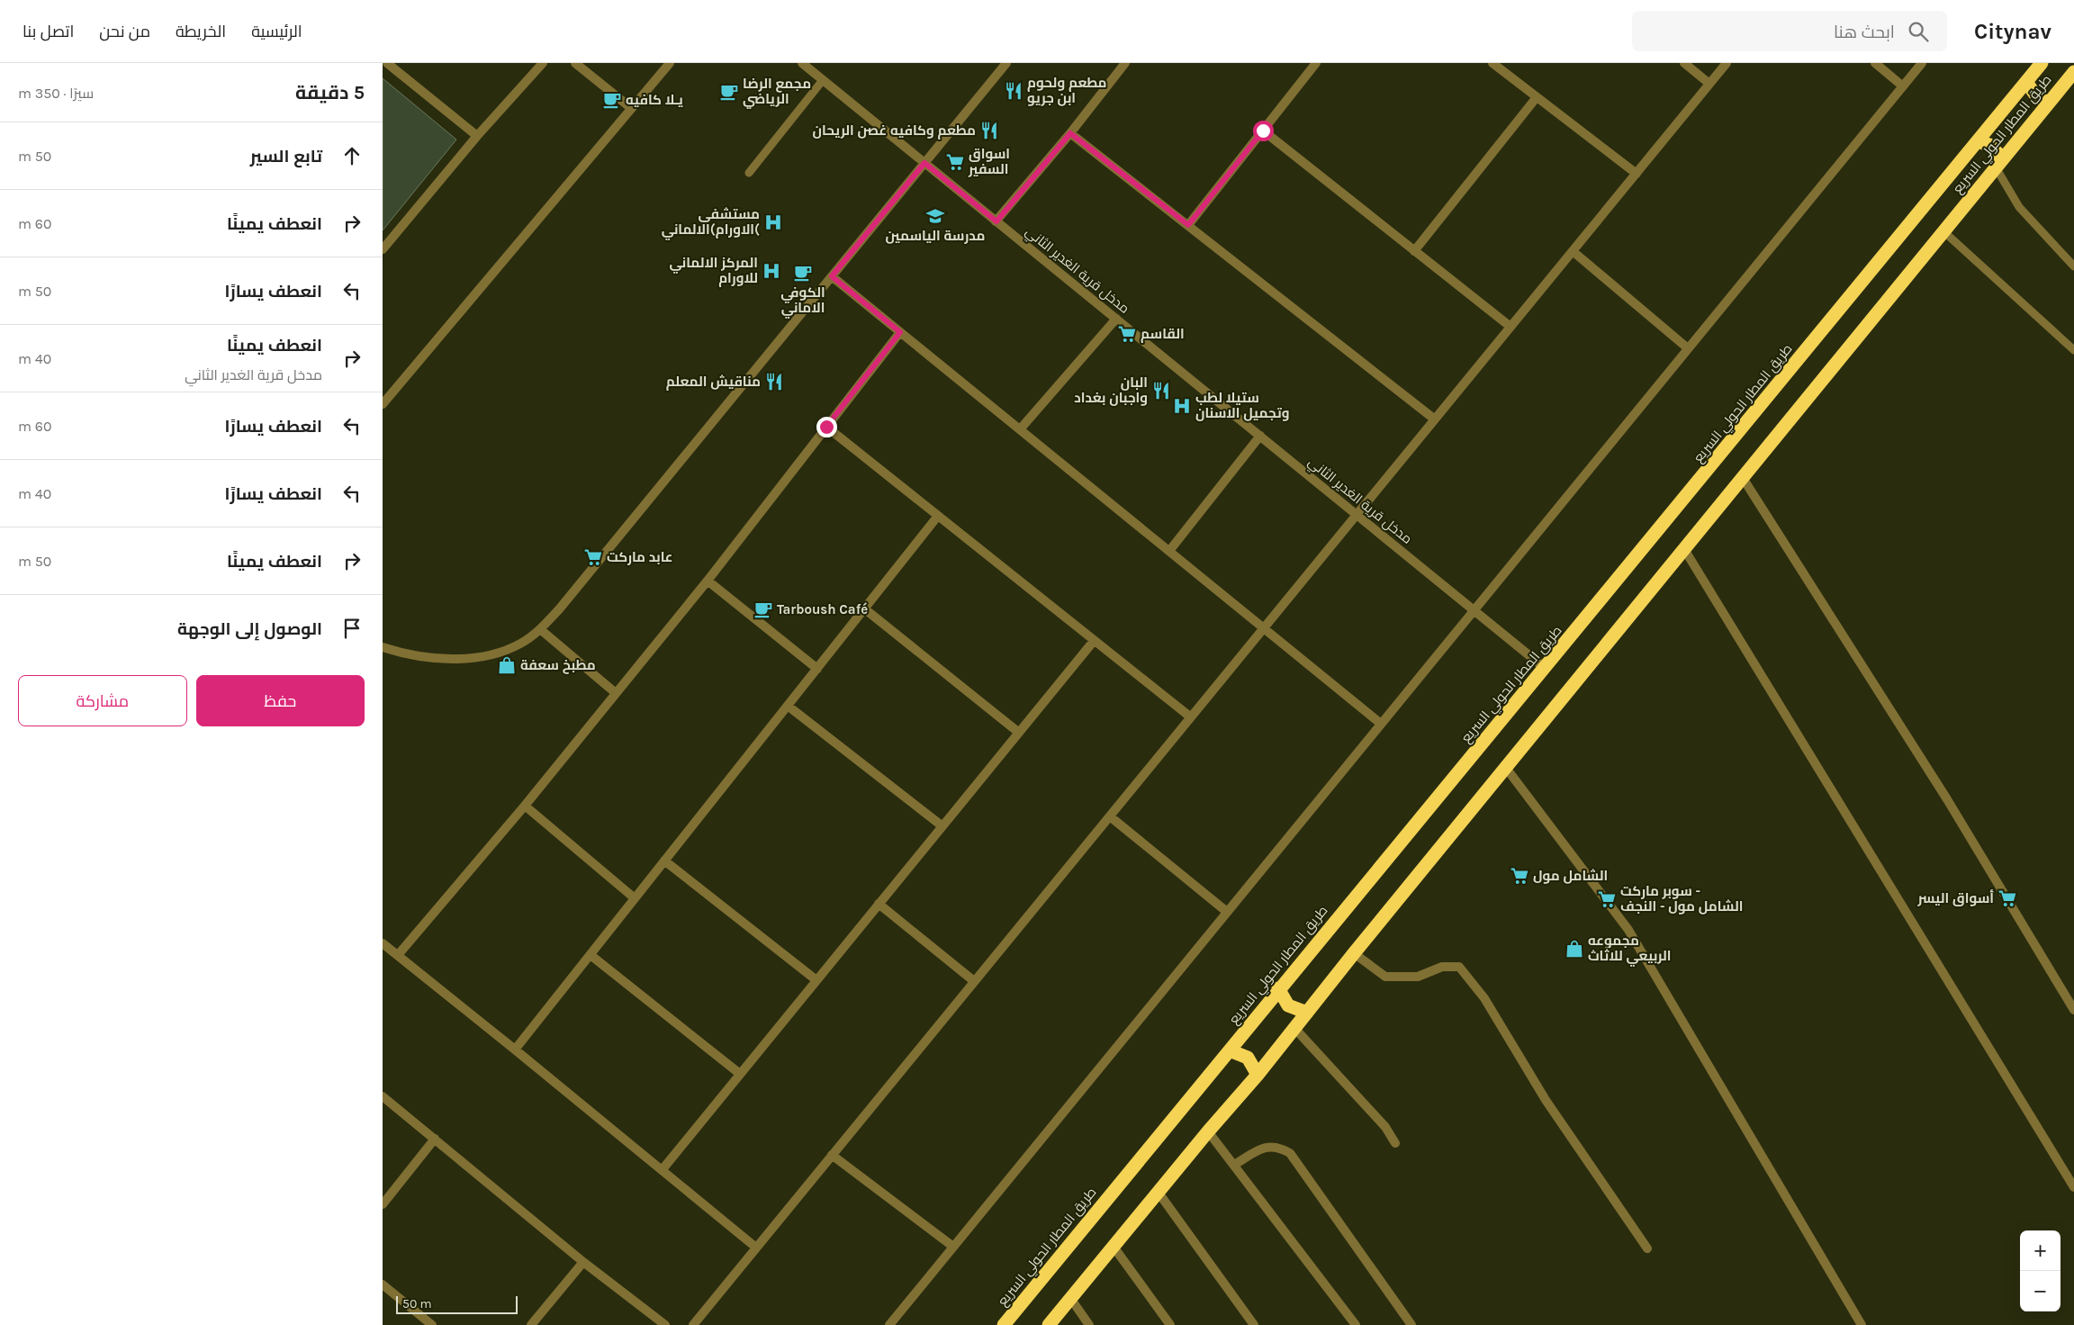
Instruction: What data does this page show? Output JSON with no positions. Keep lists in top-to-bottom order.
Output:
{
  "streets": {
    "highway": ["طريق المطار الحولي السريع"],
    "street": ["مدخل قرية الغدير الثاني"]
  },
  "crossings": [
    ["طريق المطار الحولي السريع", "مدخل قرية الغدير الثاني"]
  ],
  "places": {
    "restaurant": [
      "مطعم ولحوم ابن جريو",
      "مطعم وكافيه غصن الريحان",
      "مناقيش المعلم",
      "البان واجبان بغداد"
    ],
    "cafe": [
      "مجمع الرضا الرياضي",
      "يـلا كافيه",
      "الكوفي الاماني",
      "Tarboush Café"
    ],
    "supermarket": [
      "اسواق السفير",
      "القاسم",
      "عابد ماركت",
      "الشامل مول",
      "أسواق اليسر",
      "سوبر ماركت - الشامل مول - النجف"
    ],
    "school or university": ["مدرسة الياسمين"],
    "hospital": ["مستشفى الاورام)الالماني(", "المركز الالماني للاورام", "ستيلا لطب وتجميل الاسنان"],
    "shop": ["مطبخ سعفة", "مجموعه الربيعي للاثاث"]
  },
  "scale_bar": "50 m",
  "page": {
    "header": "Citynav",
    "search": "ابحث هنا",
    "nav": [
      "الرئيسية",
      "الخريطة",
      "من نحن",
      "اتصل بنا"
    ],
    "heading": ["5 دقيقة", "سيرًا · 350 m"],
    "list": [
      ["تابع السير", "50 m"],
      ["انعطف يمينًا", "60 m"],
      ["انعطف يسارًا", "50 m"],
      ["انعطف يمينًا", "مدخل قرية الغدير الثاني", "40 m"],
      ["انعطف يسارًا", "60 m"],
      ["انعطف يسارًا", "40 m"],
      ["انعطف يمينًا", "50 m"],
      "الوصول إلى الوجهة"
    ],
    "buttons": ["حفظ", "مشاركة"],
    "map_buttons": ["+", "−"],
    "scale": "50 m"
  }
}
